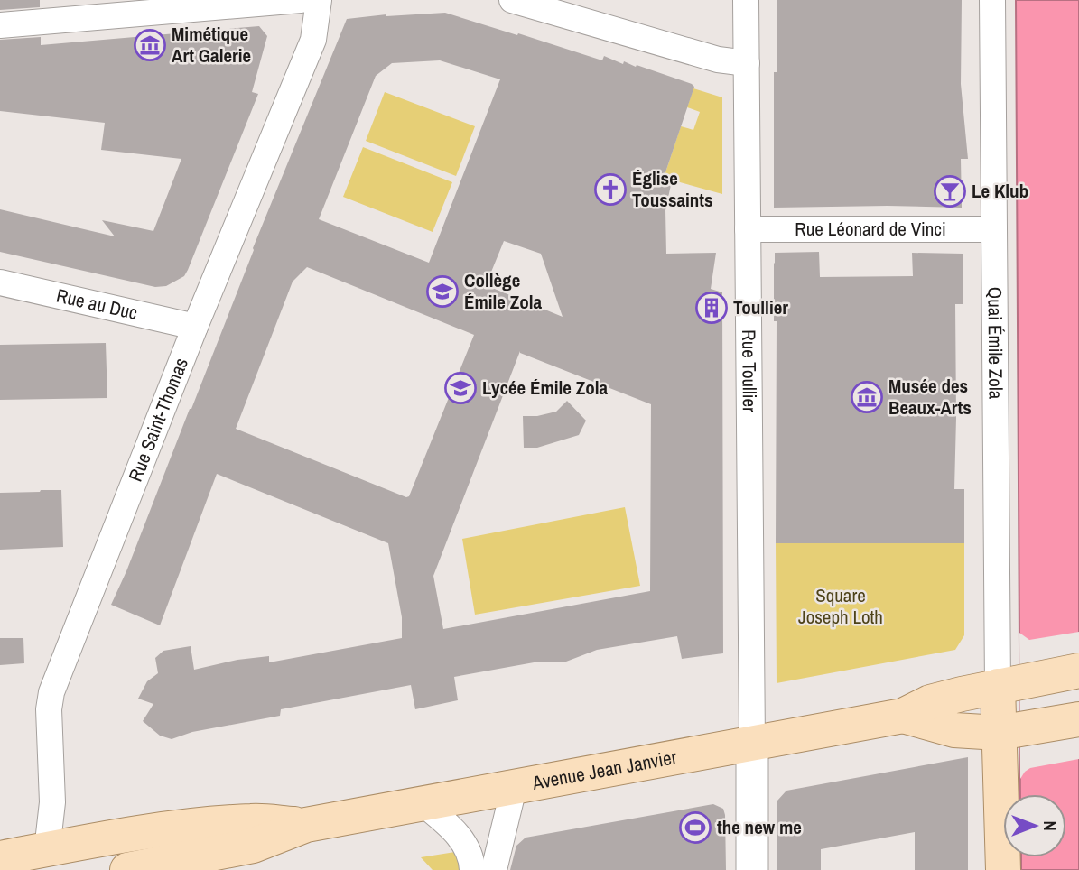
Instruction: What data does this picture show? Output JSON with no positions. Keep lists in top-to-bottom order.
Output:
{
  "streets": {
    "main road": ["Avenue Jean Janvier"],
    "street": [
      "Rue Léonard de Vinci",
      "Rue au Duc",
      "Quai Émile Zola",
      "Rue Toullier",
      "Rue Saint-Thomas"
    ]
  },
  "crossings": [
    ["Rue Léonard de Vinci", "Quai Émile Zola"],
    ["Rue Léonard de Vinci", "Rue Toullier"],
    ["Rue au Duc", "Rue Saint-Thomas"],
    ["Quai Émile Zola", "Avenue Jean Janvier"],
    ["Rue Toullier", "Avenue Jean Janvier"],
    ["Rue Saint-Thomas", "Avenue Jean Janvier"]
  ],
  "parks": ["Square Joseph Loth"],
  "places": {
    "museum": ["Mimétique Art Galerie", "Musée des Beaux-Arts"],
    "church": ["Église Toussaints"],
    "bar": ["Le Klub"],
    "school or university": ["Collège Émile Zola", "Lycée Émile Zola"],
    "building": ["Toullier"],
    "sports": ["the new me"]
  },
  "north": "right"
}
